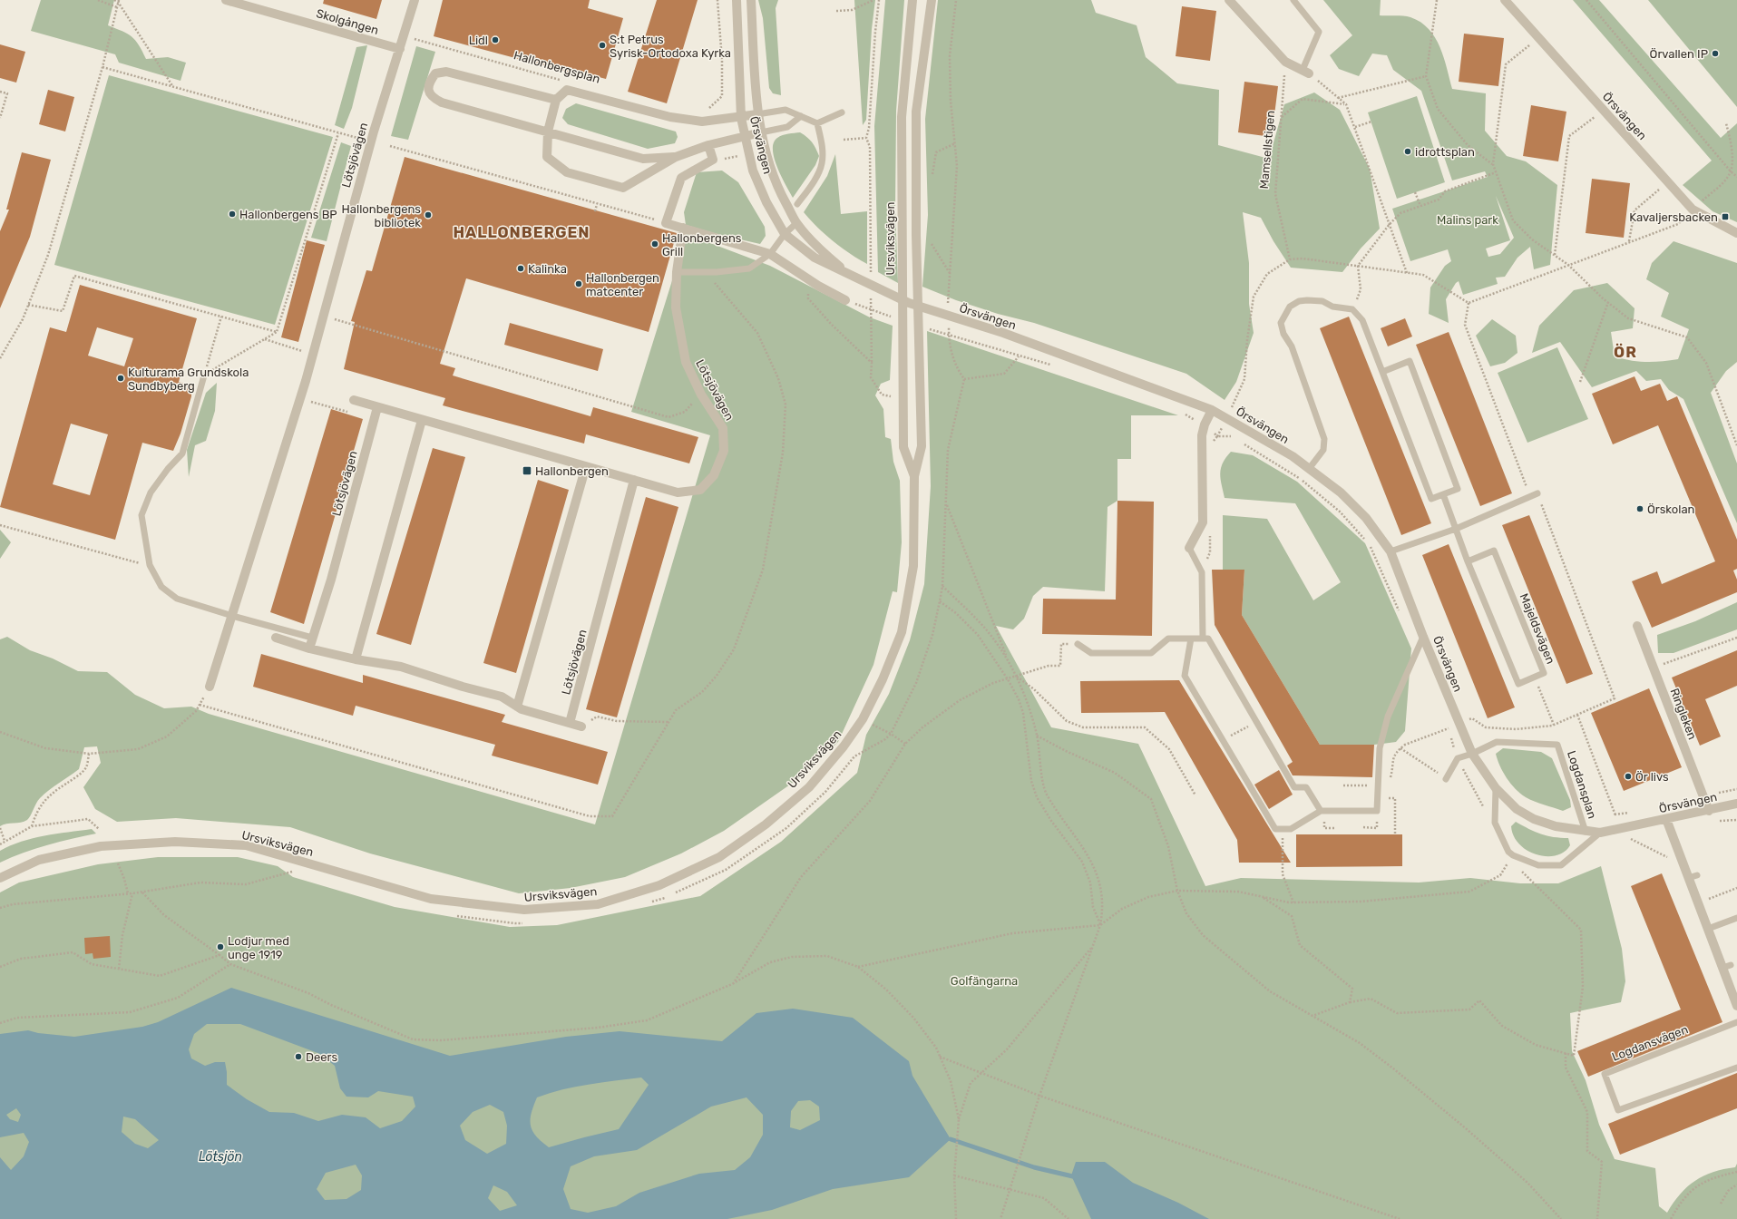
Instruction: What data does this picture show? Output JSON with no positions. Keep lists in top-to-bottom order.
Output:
{
  "streets": {
    "street": [
      "Skolgången",
      "Hallonbergsplan",
      "Örsvängen",
      "Lötsjövägen",
      "Ursviksvägen",
      "Ringleken"
    ],
    "lane": ["Majeldsvägen", "Logdansplan", "Logdansvägen"],
    "path": ["Mamsellstigen"]
  },
  "crossings": [
    ["Skolgången", "Lötsjövägen"],
    ["Hallonbergsplan", "Örsvängen"],
    ["Hallonbergsplan", "Lötsjövägen"],
    ["Örsvängen", "Ringleken"],
    ["Örsvängen", "Logdansplan"]
  ],
  "districts": ["HALLONBERGEN", "ÖR"],
  "water": ["Lötsjön"],
  "parks": ["Malins park", "Golfängarna"],
  "places": {
    "other": [
      "Lidl",
      "S:t Petrus Syrisk-Ortodoxa Kyrka",
      "Örvallen IP",
      "idrottsplan",
      "Hallonbergens BP",
      "Hallonbergens bibliotek",
      "Hallonbergens Grill",
      "Kalinka",
      "Hallonbergen matcenter",
      "Kulturama Grundskola Sundbyberg",
      "Örskolan",
      "Ör livs",
      "Lodjur med unge 1919",
      "Deers"
    ],
    "transit": ["Kavaljersbacken", "Hallonbergen"]
  }
}
